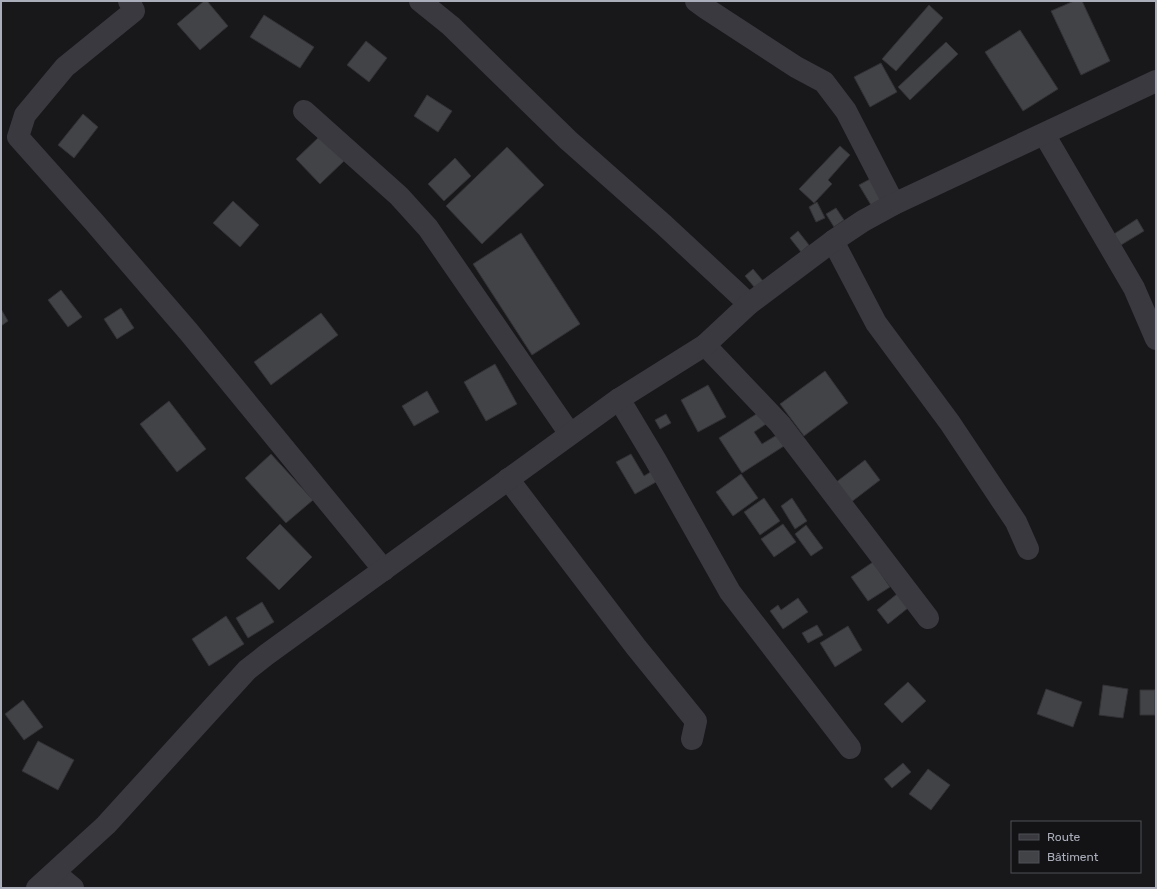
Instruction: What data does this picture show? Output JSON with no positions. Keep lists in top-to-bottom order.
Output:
{
  "legend": ["Route", "Bâtiment"]
}
